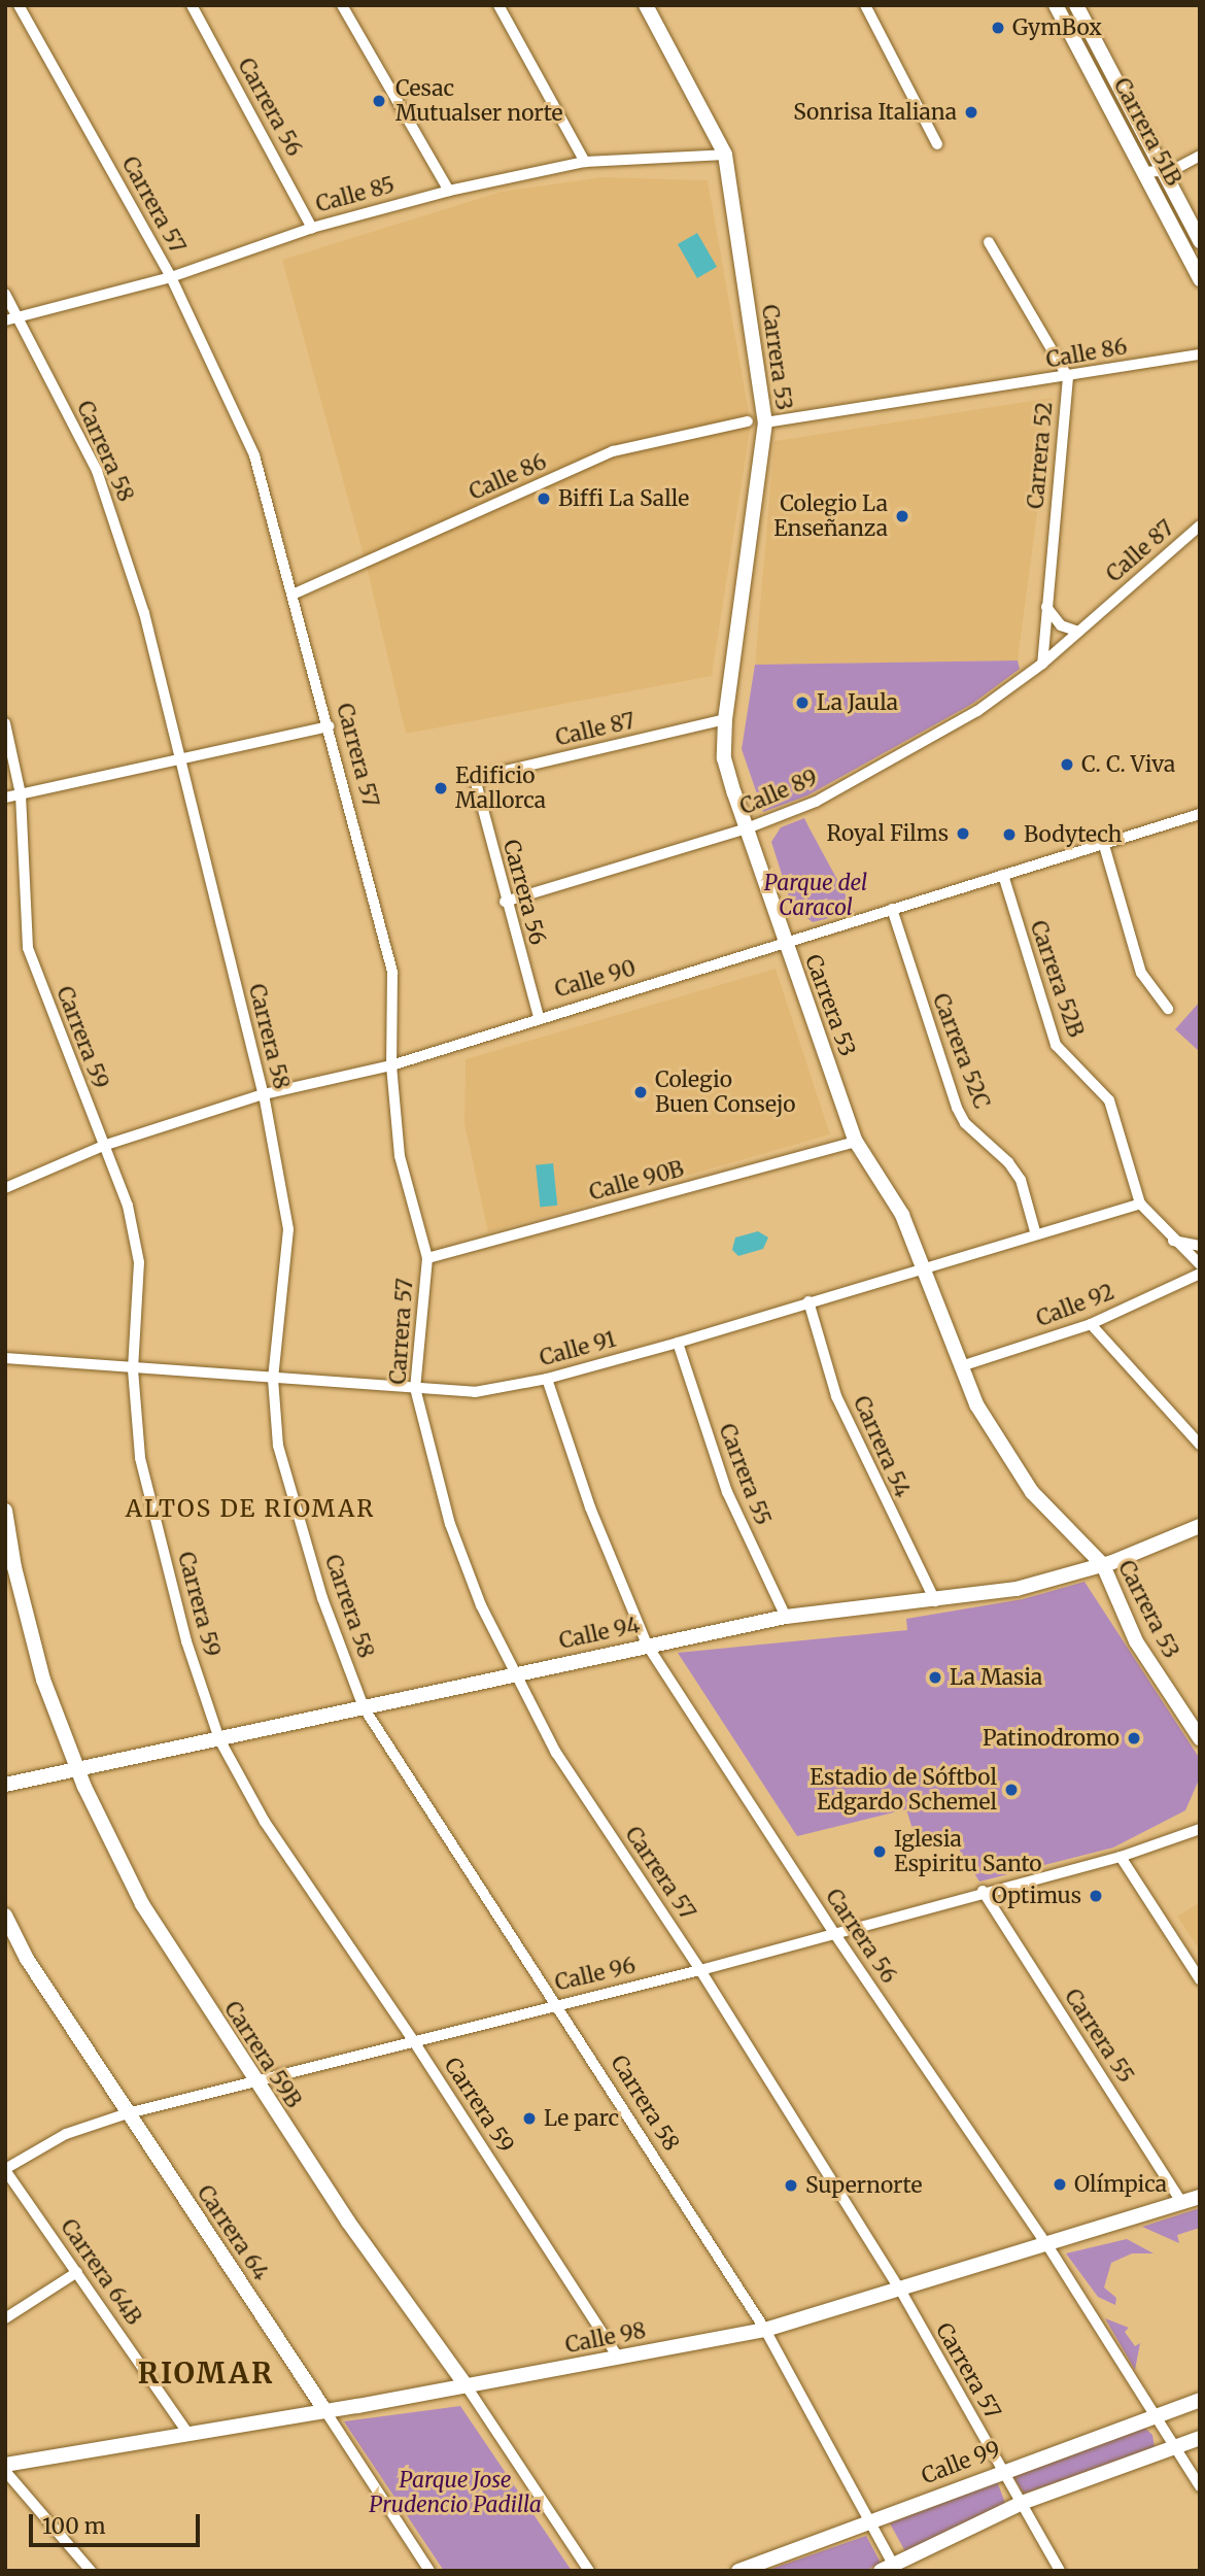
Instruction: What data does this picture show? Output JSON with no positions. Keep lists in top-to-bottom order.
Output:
{
  "streets": {
    "street": [
      "Carrera 56",
      "Carrera 51B",
      "Calle 85",
      "Carrera 57",
      "Calle 86",
      "Carrera 53",
      "Carrera 58",
      "Carrera 52",
      "Calle 87",
      "Calle 89",
      "Calle 90",
      "Carrera 52B",
      "Carrera 59",
      "Carrera 52C",
      "Calle 90B",
      "Calle 92",
      "Calle 91",
      "Carrera 54",
      "Carrera 55",
      "Calle 94",
      "Calle 96",
      "Carrera 59B",
      "Carrera 64",
      "Carrera 64B",
      "Calle 98",
      "Calle 99"
    ]
  },
  "crossings": [
    ["Carrera 56", "Calle 85"],
    ["Carrera 56", "Calle 87"],
    ["Carrera 56", "Calle 89"],
    ["Carrera 56", "Calle 90"],
    ["Carrera 56", "Calle 91"],
    ["Carrera 56", "Calle 94"],
    ["Carrera 56", "Calle 96"],
    ["Carrera 56", "Calle 98"],
    ["Carrera 56", "Calle 99"],
    ["Calle 85", "Carrera 57"],
    ["Calle 85", "Carrera 53"],
    ["Calle 85", "Carrera 58"],
    ["Carrera 57", "Calle 86"],
    ["Carrera 57", "Calle 90"],
    ["Carrera 57", "Calle 90B"],
    ["Carrera 57", "Calle 91"],
    ["Carrera 57", "Calle 94"],
    ["Carrera 57", "Calle 96"],
    ["Carrera 57", "Calle 98"],
    ["Carrera 57", "Calle 99"],
    ["Calle 86", "Carrera 53"],
    ["Calle 86", "Carrera 52"],
    ["Carrera 53", "Calle 87"],
    ["Carrera 53", "Calle 89"],
    ["Carrera 53", "Calle 90"],
    ["Carrera 53", "Calle 90B"],
    ["Carrera 53", "Calle 92"],
    ["Carrera 53", "Calle 91"],
    ["Carrera 53", "Calle 94"],
    ["Carrera 58", "Calle 90"],
    ["Carrera 58", "Calle 91"],
    ["Carrera 58", "Calle 94"],
    ["Carrera 58", "Calle 96"],
    ["Carrera 58", "Calle 98"],
    ["Carrera 58", "Calle 99"],
    ["Carrera 52", "Calle 87"],
    ["Carrera 52", "Calle 89"],
    ["Calle 87", "Calle 89"],
    ["Calle 90", "Carrera 52B"],
    ["Calle 90", "Carrera 59"],
    ["Calle 90", "Carrera 52C"],
    ["Carrera 52B", "Calle 91"],
    ["Carrera 59", "Calle 91"],
    ["Carrera 59", "Calle 94"],
    ["Carrera 59", "Calle 96"],
    ["Carrera 59", "Calle 98"],
    ["Carrera 52C", "Calle 91"],
    ["Calle 91", "Carrera 54"],
    ["Calle 91", "Carrera 55"],
    ["Carrera 54", "Calle 94"],
    ["Carrera 55", "Calle 94"],
    ["Carrera 55", "Calle 96"],
    ["Carrera 55", "Calle 98"],
    ["Calle 94", "Carrera 59B"],
    ["Calle 96", "Carrera 59B"],
    ["Calle 96", "Carrera 64"],
    ["Calle 96", "Carrera 64B"],
    ["Carrera 59B", "Calle 98"],
    ["Carrera 64", "Calle 98"],
    ["Carrera 64B", "Calle 98"]
  ],
  "districts": ["ALTOS DE RIOMAR", "RIOMAR"],
  "parks": ["Parque del Caracol", "Parque Jose Prudencio Padilla"],
  "places": [
    "GymBox",
    "Cesac Mutualser norte",
    "Sonrisa Italiana",
    "Biffi La Salle",
    "Colegio La Enseñanza",
    "La Jaula",
    "C. C. Viva",
    "Edificio Mallorca",
    "Royal Films",
    "Bodytech",
    "Colegio Buen Consejo",
    "La Masia",
    "Patinodromo",
    "Estadio de Sóftbol Edgardo Schemel",
    "Iglesia Espiritu Santo",
    "Optimus",
    "Le parc",
    "Olímpica",
    "Supernorte"
  ],
  "scale_bar": "100 m"
}
